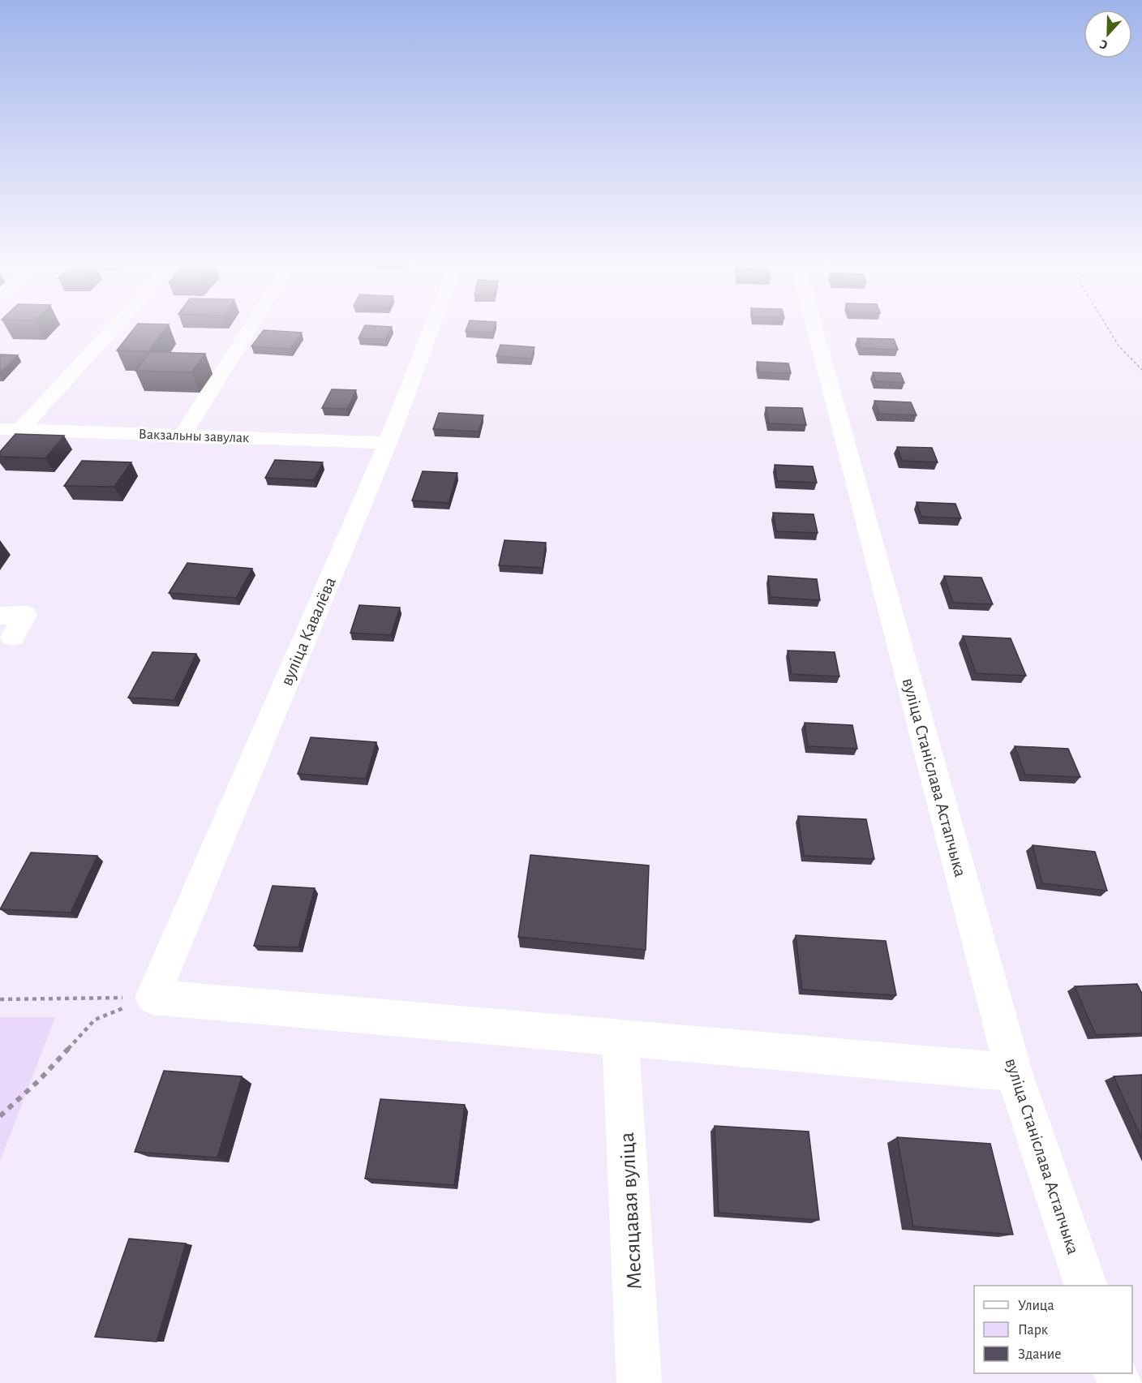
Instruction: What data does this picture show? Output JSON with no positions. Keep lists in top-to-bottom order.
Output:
{
  "streets": {
    "street": [
      "Вакзальны завулак",
      "вуліца Кавалёва",
      "вуліца Станіслава Астапчыка",
      "Месяцавая вуліца"
    ]
  },
  "crossings": [
    ["Вакзальны завулак", "вуліца Кавалёва"]
  ],
  "legend": ["Улица", "Парк", "Здание"],
  "north": "bottom"
}
